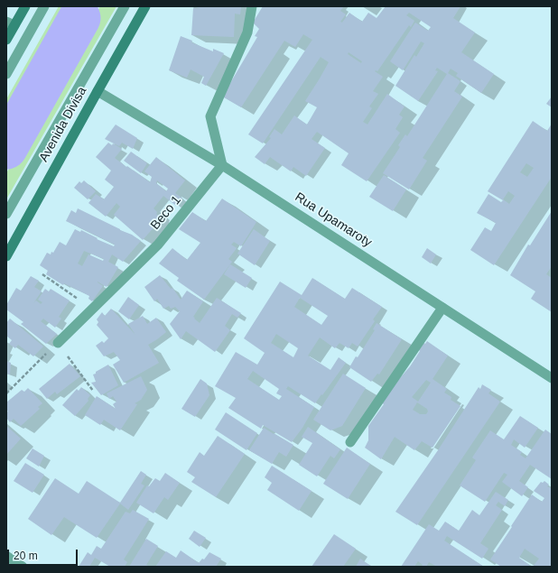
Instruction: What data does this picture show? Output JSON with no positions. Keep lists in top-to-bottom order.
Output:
{
  "streets": {
    "main road": ["Avenida Divisa"],
    "street": ["Beco 1", "Rua Upamaroty"]
  },
  "crossings": [
    ["Avenida Divisa", "Rua Upamaroty"],
    ["Beco 1", "Rua Upamaroty"]
  ],
  "scale_bar": "20 m"
}
